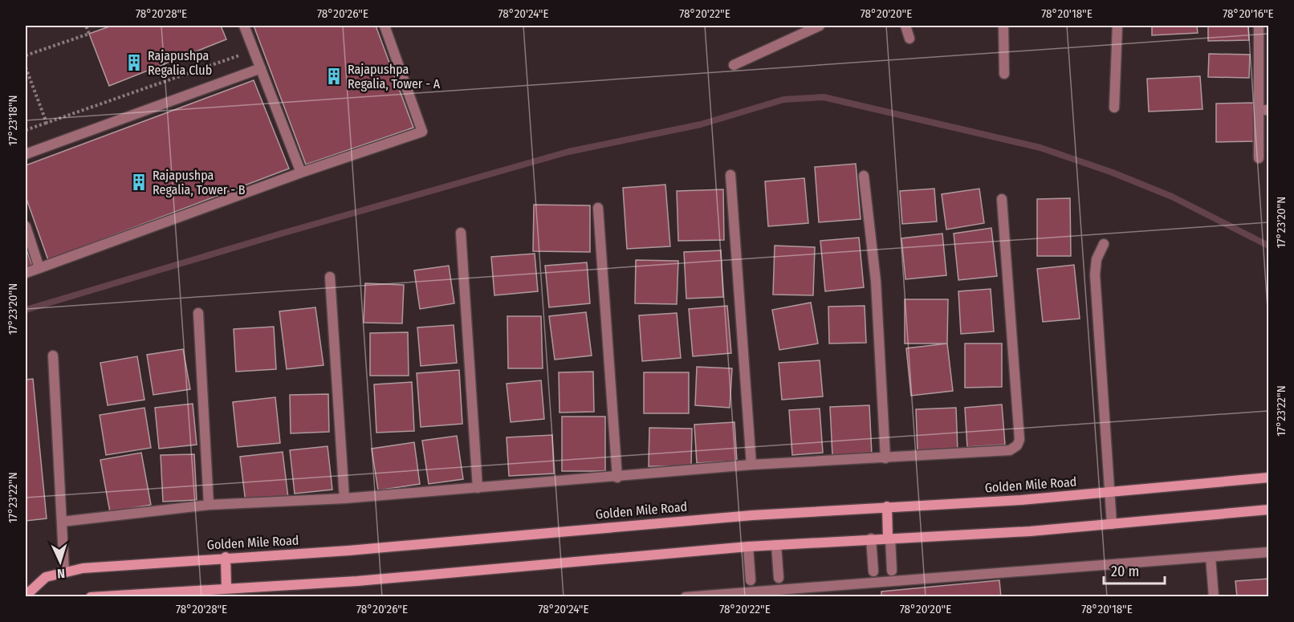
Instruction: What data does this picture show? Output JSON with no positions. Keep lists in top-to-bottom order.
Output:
{
  "streets": {
    "street": ["Golden Mile Road"]
  },
  "places": {
    "building": ["Rajapushpa Regalia Club", "Rajapushpa Regalia, Tower - A", "Rajapushpa Regalia, Tower - B"]
  },
  "scale_bar": "20 m",
  "north": "bottom",
  "coordinates": [
    "78°20'28\"E",
    "78°20'26\"E",
    "78°20'24\"E",
    "78°20'22\"E",
    "78°20'20\"E",
    "78°20'18\"E",
    "78°20'16\"E",
    "17°23'18\"N",
    "17°23'20\"N",
    "17°23'22\"N"
  ]
}
